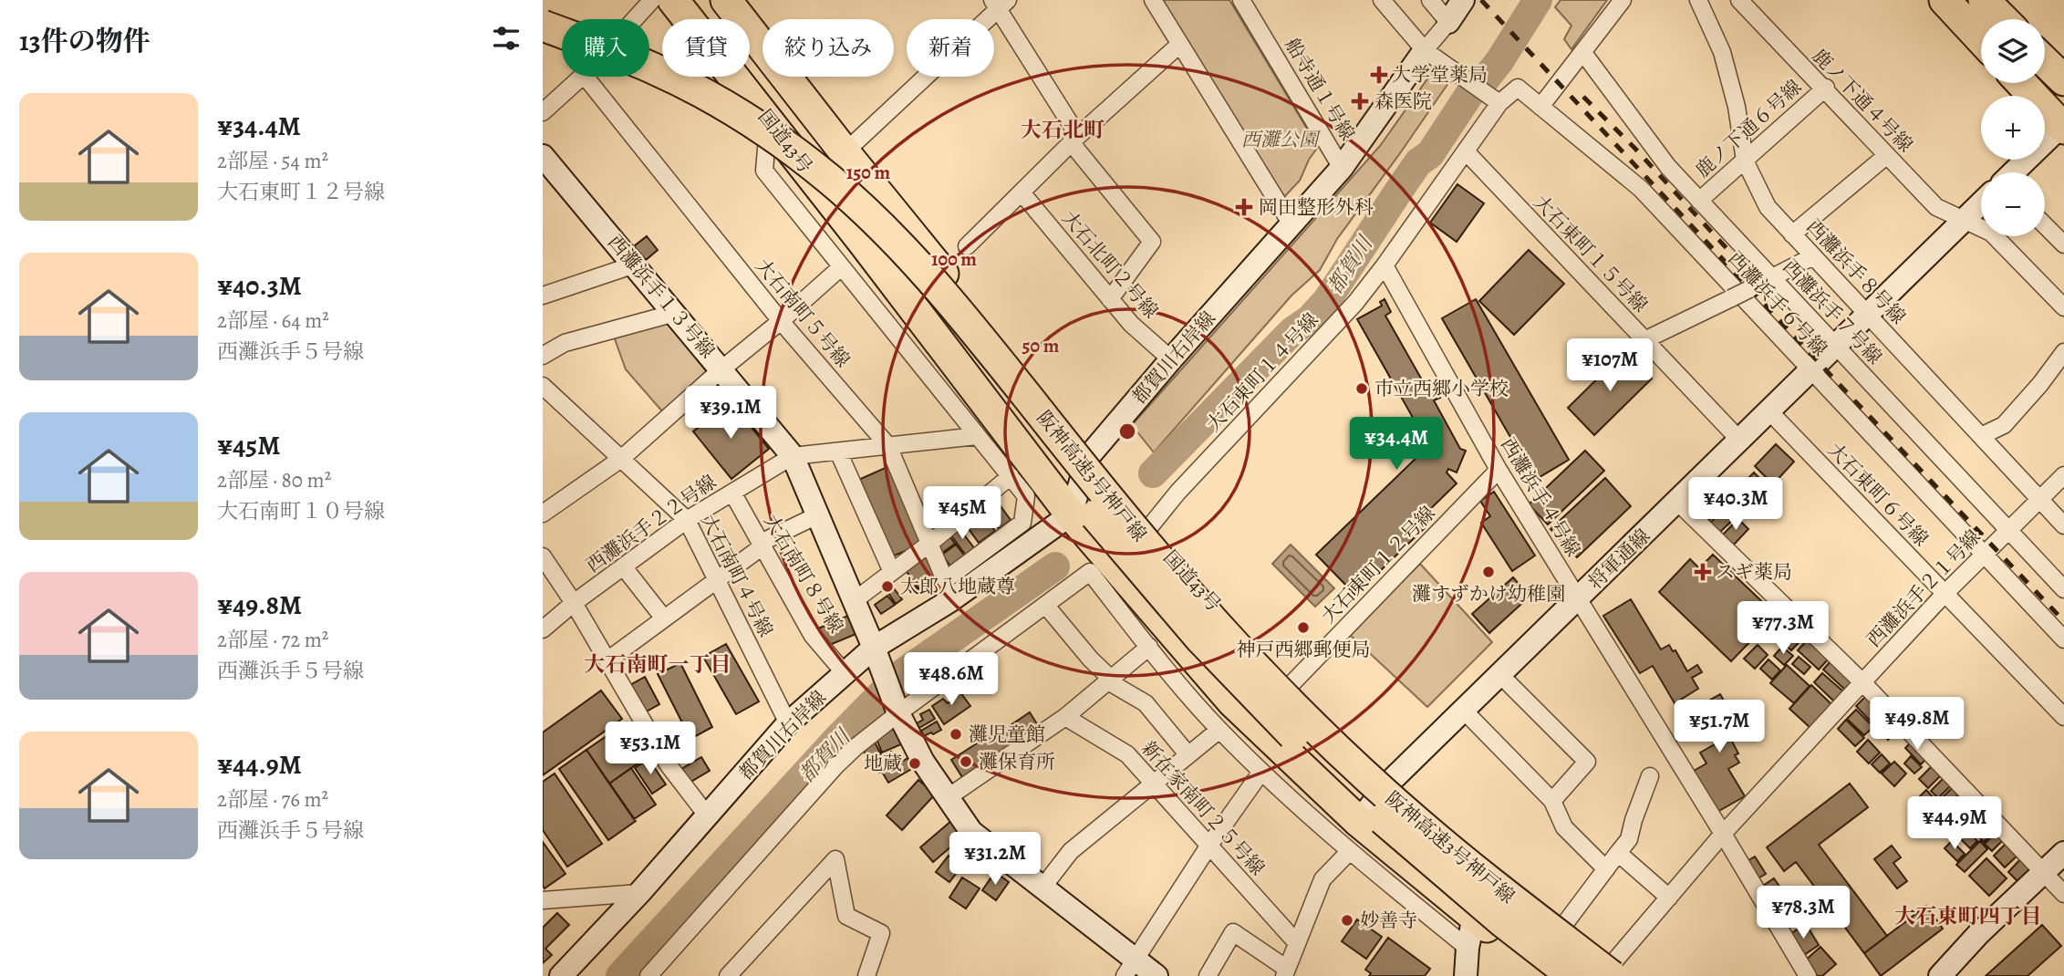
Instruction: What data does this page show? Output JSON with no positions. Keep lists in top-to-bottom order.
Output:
{
  "streets": {
    "highway": ["国道43号", "阪神高速3号神戸線"],
    "street": [
      "船寺通１号線",
      "鹿ノ下通４号線",
      "鹿ノ下通６号線",
      "大石東町１５号線",
      "大石北町２号線",
      "西灘浜手８号線",
      "西灘浜手１３号線",
      "西灘浜手６号線",
      "西灘浜手７号線",
      "大石南町５号線",
      "都賀川右岸線",
      "大石東町１４号線",
      "大石東町６号線",
      "西灘浜手４号線",
      "西灘浜手２２号線",
      "将軍通線",
      "大石東町１２号線",
      "大石南町８号線",
      "大石南町４号線",
      "西灘浜手２１号線",
      "新在家南町２５号線"
    ]
  },
  "crossings": [
    ["船寺通１号線", "都賀川右岸線"],
    ["鹿ノ下通４号線", "鹿ノ下通６号線"],
    ["鹿ノ下通４号線", "将軍通線"],
    ["鹿ノ下通６号線", "西灘浜手８号線"],
    ["鹿ノ下通６号線", "西灘浜手７号線"],
    ["国道43号", "都賀川右岸線"],
    ["国道43号", "大石東町１４号線"],
    ["国道43号", "阪神高速3号神戸線"],
    ["国道43号", "将軍通線"],
    ["国道43号", "大石東町１２号線"],
    ["国道43号", "西灘浜手２１号線"],
    ["大石東町１５号線", "大石東町１４号線"],
    ["大石東町１５号線", "将軍通線"],
    ["大石北町２号線", "都賀川右岸線"],
    ["西灘浜手８号線", "将軍通線"],
    ["西灘浜手８号線", "西灘浜手２１号線"],
    ["西灘浜手１３号線", "都賀川右岸線"],
    ["西灘浜手１３号線", "西灘浜手２２号線"],
    ["西灘浜手６号線", "大石東町１４号線"],
    ["西灘浜手６号線", "将軍通線"],
    ["西灘浜手６号線", "西灘浜手２１号線"],
    ["西灘浜手７号線", "将軍通線"],
    ["西灘浜手７号線", "西灘浜手２１号線"],
    ["大石南町５号線", "都賀川右岸線"],
    ["大石南町５号線", "西灘浜手２２号線"],
    ["都賀川右岸線", "大石南町８号線"],
    ["都賀川右岸線", "大石南町４号線"],
    ["大石東町１４号線", "西灘浜手４号線"],
    ["阪神高速3号神戸線", "西灘浜手２１号線"],
    ["大石東町６号線", "将軍通線"],
    ["大石東町６号線", "西灘浜手２１号線"],
    ["西灘浜手４号線", "将軍通線"],
    ["西灘浜手４号線", "大石東町１２号線"],
    ["西灘浜手４号線", "西灘浜手２１号線"],
    ["西灘浜手２２号線", "大石南町８号線"],
    ["西灘浜手２２号線", "大石南町４号線"]
  ],
  "districts": ["大石北町", "大石南町一丁目", "大石東町四丁目"],
  "water": ["都賀川"],
  "parks": ["西灘公園"],
  "places": {
    "health": [
      "大学堂薬局",
      "森医院",
      "岡田整形外科",
      "スギ薬局"
    ],
    "other": [
      "市立西郷小学校",
      "灘すずかけ幼稚園",
      "太郎八地蔵尊",
      "神戸西郷郵便局",
      "灘児童館",
      "灘保育所",
      "地蔵",
      "妙善寺"
    ]
  },
  "page": {
    "heading": "13件の物件",
    "map_buttons": ["+", "−"],
    "chip": [
      "購入",
      "賃貸",
      "絞り込み",
      "新着"
    ],
    "list": [
      {
        "name": "¥34.4M",
        "note": "2部屋 · 54 m² · 大石東町１２号線"
      },
      {
        "name": "¥40.3M",
        "note": "2部屋 · 64 m² · 西灘浜手５号線"
      },
      {
        "name": "¥45M",
        "note": "2部屋 · 80 m² · 大石南町１０号線"
      },
      {
        "name": "¥49.8M",
        "note": "2部屋 · 72 m² · 西灘浜手５号線"
      },
      {
        "name": "¥44.9M",
        "note": "2部屋 · 76 m² · 西灘浜手５号線"
      }
    ],
    "price": [
      "¥107M",
      "¥39.1M",
      "¥34.4M",
      "¥40.3M",
      "¥45M",
      "¥77.3M",
      "¥48.6M",
      "¥49.8M",
      "¥51.7M",
      "¥53.1M",
      "¥44.9M",
      "¥31.2M",
      "¥78.3M"
    ]
  },
  "rings": ["150 m", "100 m", "50 m"]
}
